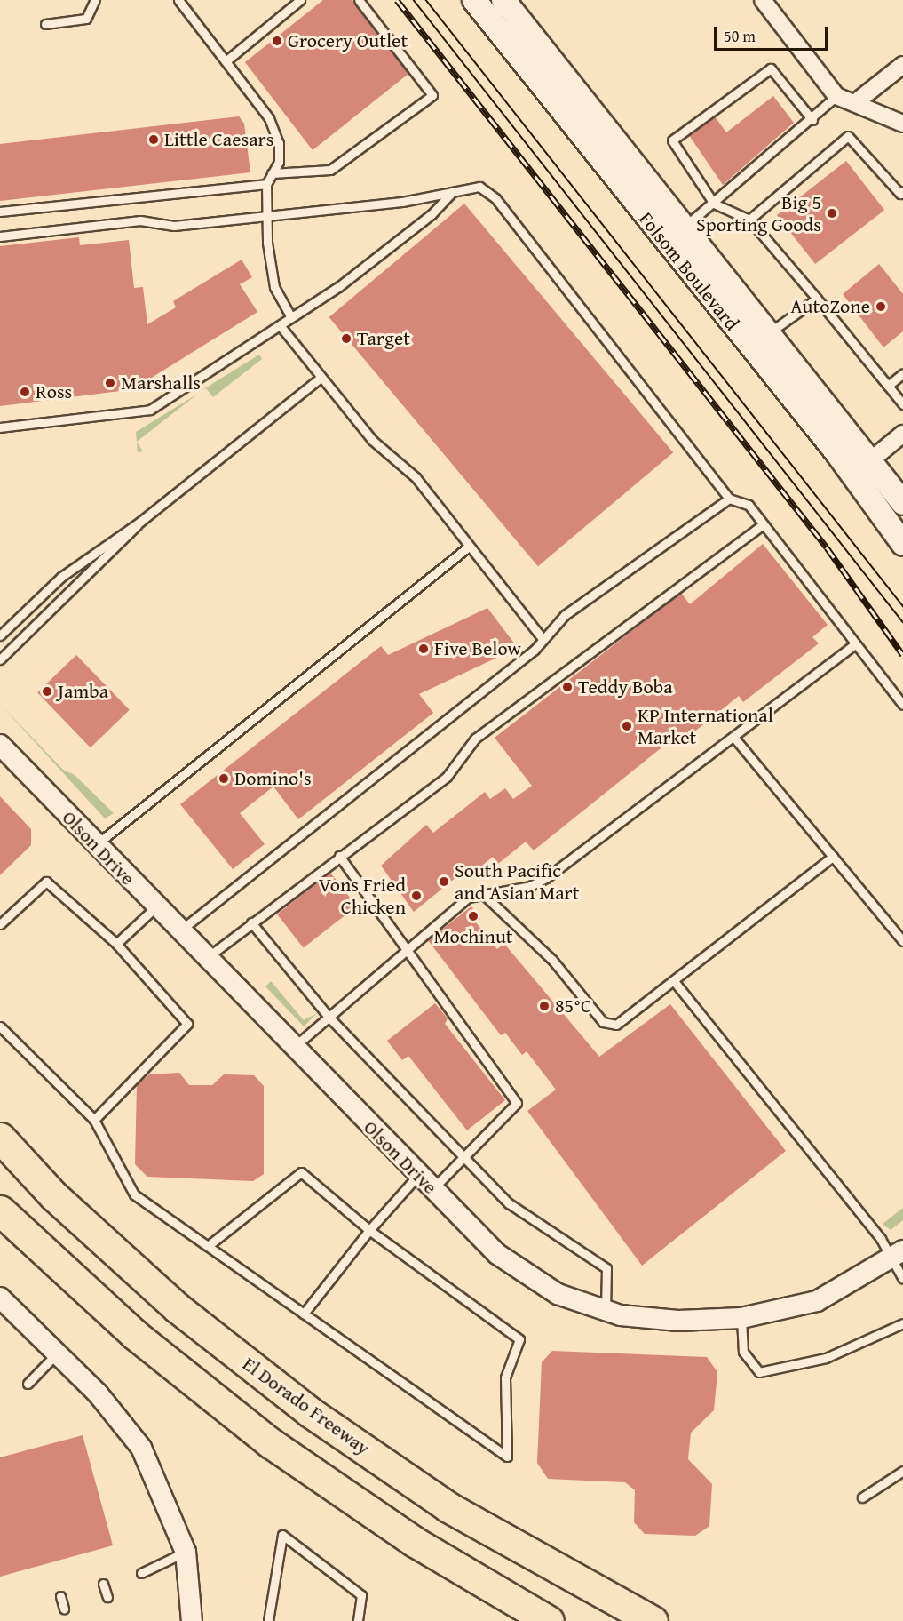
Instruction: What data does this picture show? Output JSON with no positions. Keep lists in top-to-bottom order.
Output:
{
  "streets": {
    "highway": ["El Dorado Freeway"],
    "main road": ["Folsom Boulevard"],
    "street": ["Olson Drive"]
  },
  "places": [
    "Grocery Outlet",
    "Little Caesars",
    "Big 5 Sporting Goods",
    "AutoZone",
    "Target",
    "Marshalls",
    "Ross",
    "Five Below",
    "Teddy Boba",
    "Jamba",
    "KP International Market",
    "Domino's",
    "South Pacific and Asian Mart",
    "Vons Fried Chicken",
    "Mochinut",
    "85°C"
  ],
  "scale_bar": "50 m"
}
